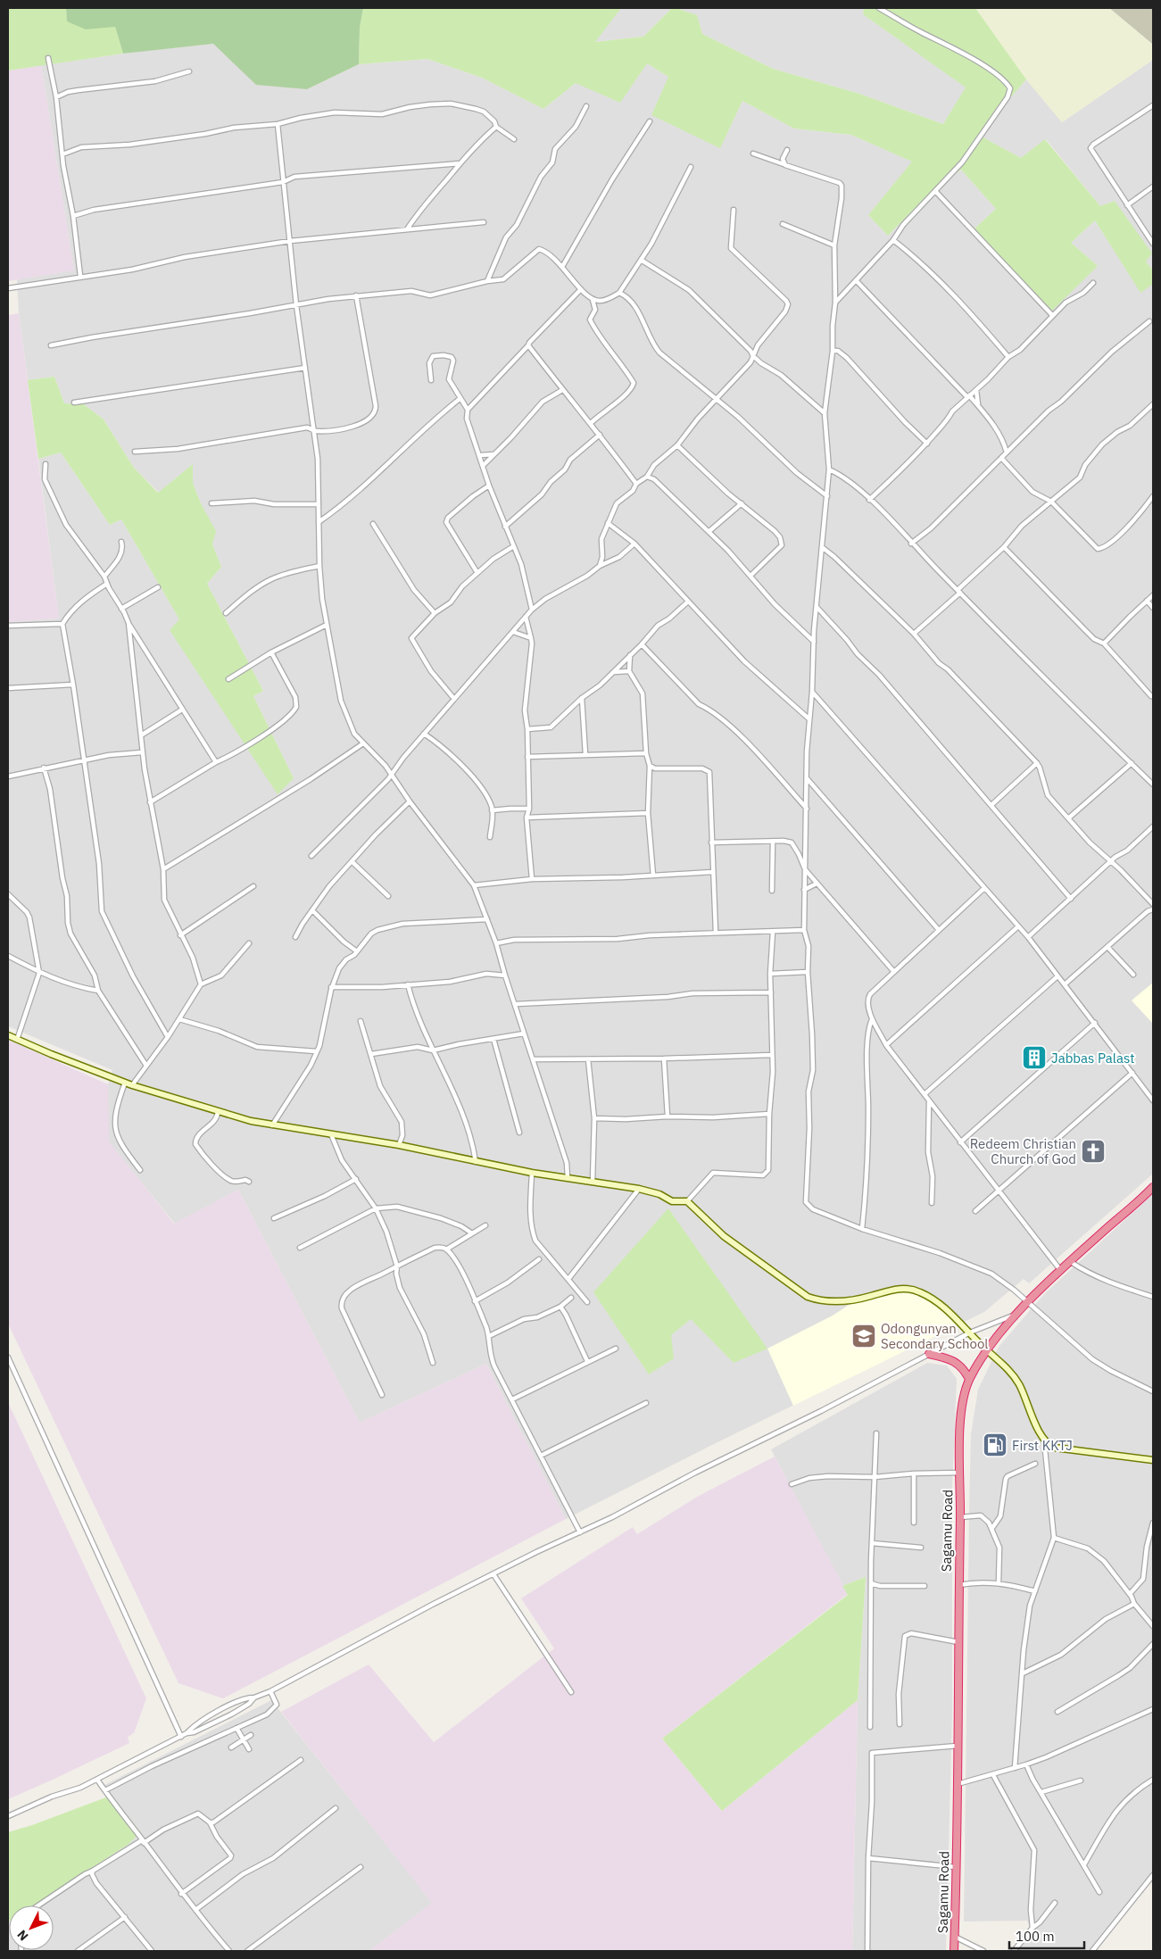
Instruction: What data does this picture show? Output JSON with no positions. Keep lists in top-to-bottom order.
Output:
{
  "streets": {
    "highway": ["Sagamu Road"]
  },
  "places": {
    "building": ["Jabbas Palast"],
    "church": ["Redeem Christian Church of God"],
    "school or university": ["Odongunyan Secondary School"],
    "fuel station": ["First KKTJ"]
  },
  "scale_bar": "100 m",
  "north": "bottom left"
}
